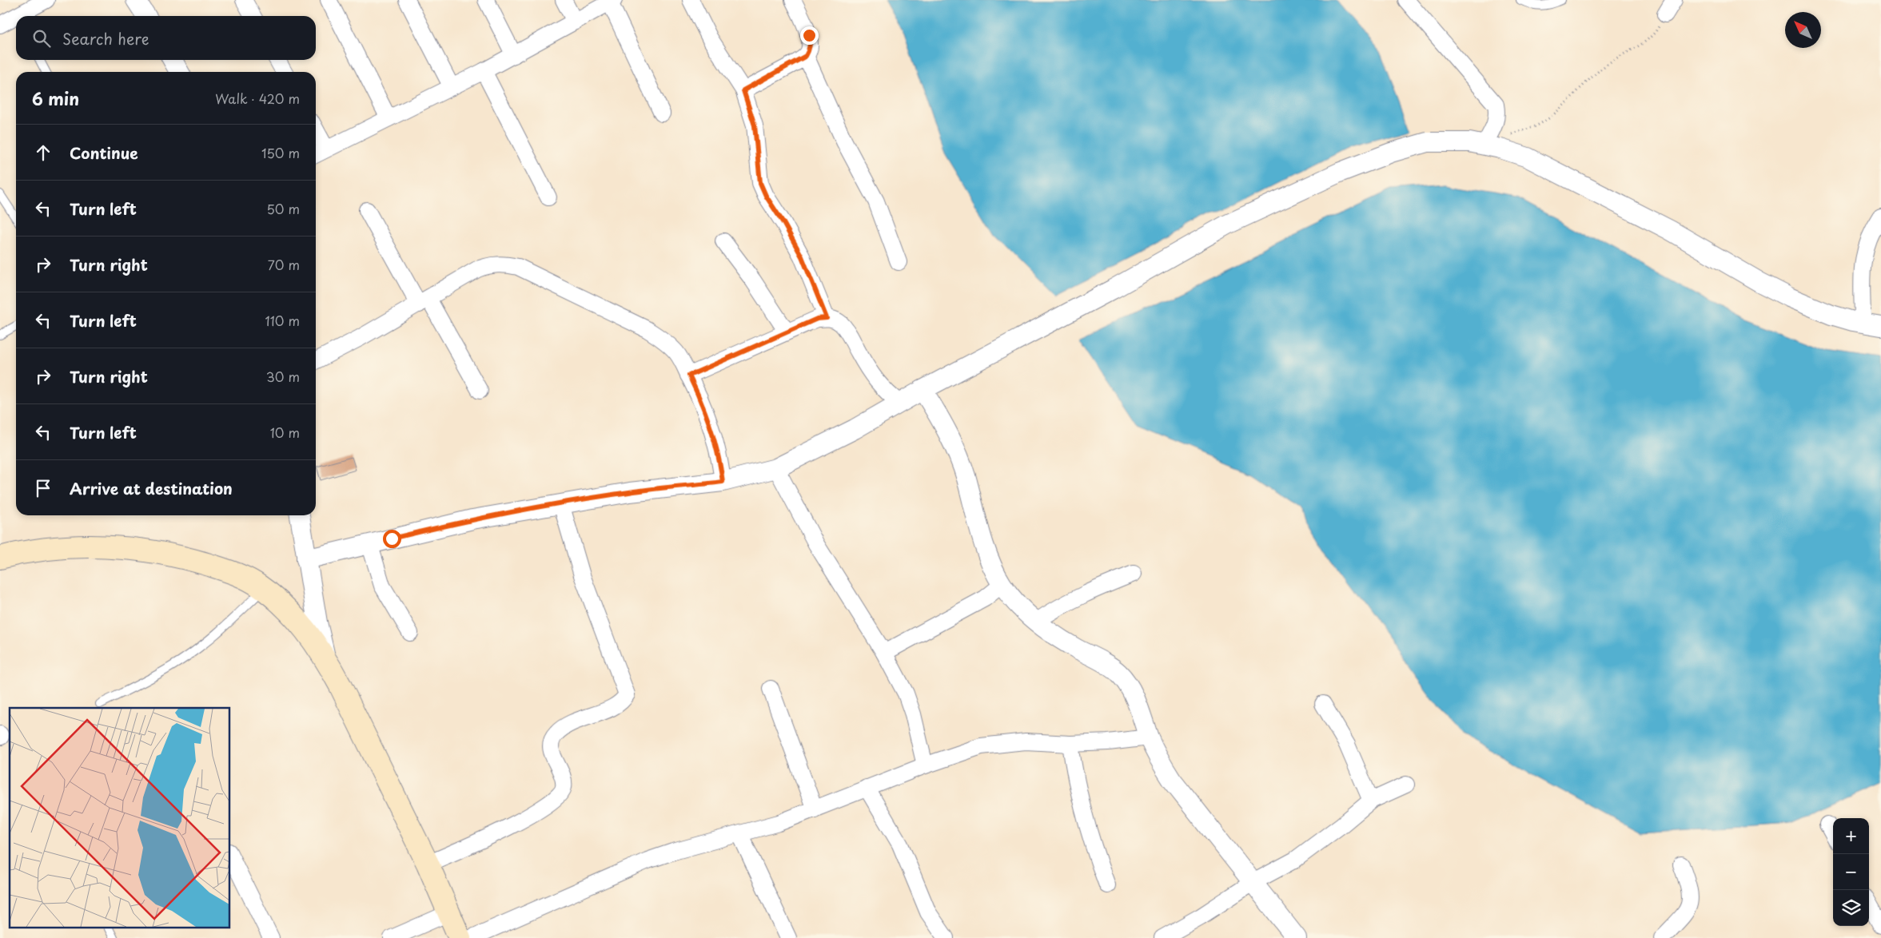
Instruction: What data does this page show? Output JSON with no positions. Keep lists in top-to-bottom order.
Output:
{
  "north": "top left",
  "page": {
    "search": "Search here",
    "heading": ["6 min", "Walk · 420 m"],
    "list": [
      ["Continue", "150 m"],
      ["Turn left", "50 m"],
      ["Turn right", "70 m"],
      ["Turn left", "110 m"],
      ["Turn right", "30 m"],
      ["Turn left", "10 m"],
      "Arrive at destination"
    ],
    "map_buttons": ["+", "−"]
  }
}
